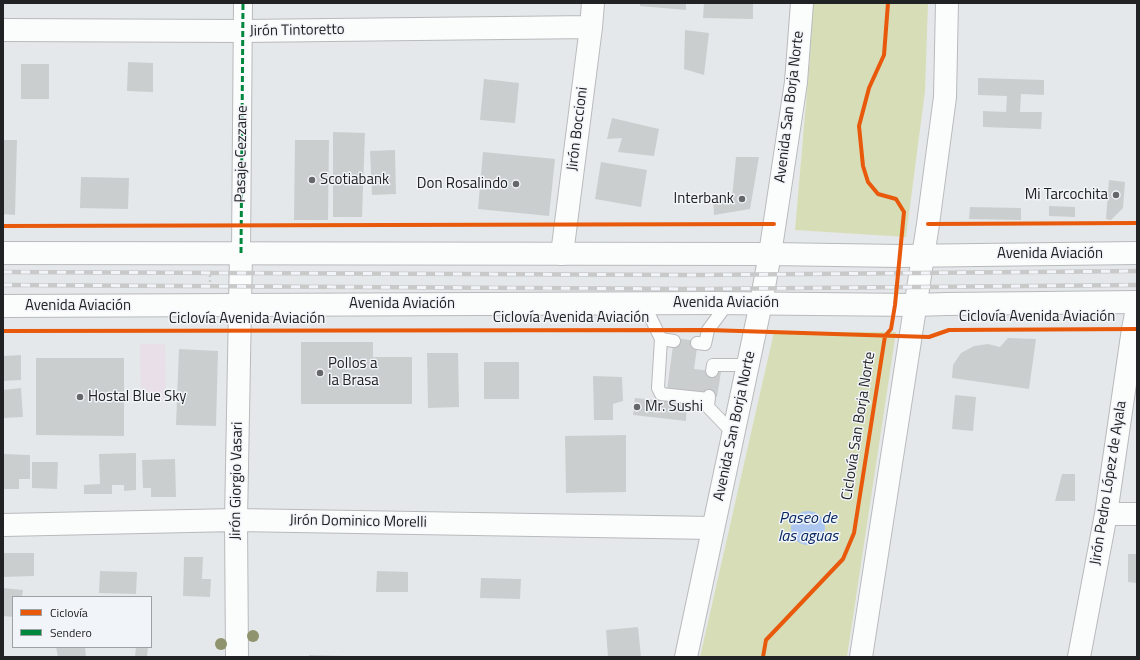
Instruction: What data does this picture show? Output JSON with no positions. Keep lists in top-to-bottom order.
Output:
{
  "streets": {
    "main road": [
      "Jirón Tintoretto",
      "Avenida San Borja Norte",
      "Jirón Boccioni",
      "Pasaje Cezzane",
      "Avenida Aviación",
      "Jirón Giorgio Vasari",
      "Jirón Pedro López de Ayala",
      "Jirón Dominico Morelli"
    ],
    "cycle path": ["Ciclovía Avenida Aviación", "Ciclovía San Borja Norte"]
  },
  "crossings": [
    ["Jirón Tintoretto", "Jirón Boccioni"],
    ["Jirón Tintoretto", "Pasaje Cezzane"],
    ["Avenida San Borja Norte", "Avenida Aviación"],
    ["Avenida San Borja Norte", "Jirón Dominico Morelli"],
    ["Jirón Boccioni", "Avenida Aviación"],
    ["Pasaje Cezzane", "Avenida Aviación"],
    ["Pasaje Cezzane", "Jirón Giorgio Vasari"],
    ["Avenida Aviación", "Jirón Giorgio Vasari"],
    ["Jirón Giorgio Vasari", "Jirón Dominico Morelli"]
  ],
  "water": ["Paseo de las aguas"],
  "places": [
    "Scotiabank",
    "Don Rosalindo",
    "Mi Tarcochita",
    "Interbank",
    "Pollos a la Brasa",
    "Hostal Blue Sky",
    "Mr. Sushi"
  ],
  "legend": ["Ciclovía", "Sendero"]
}
